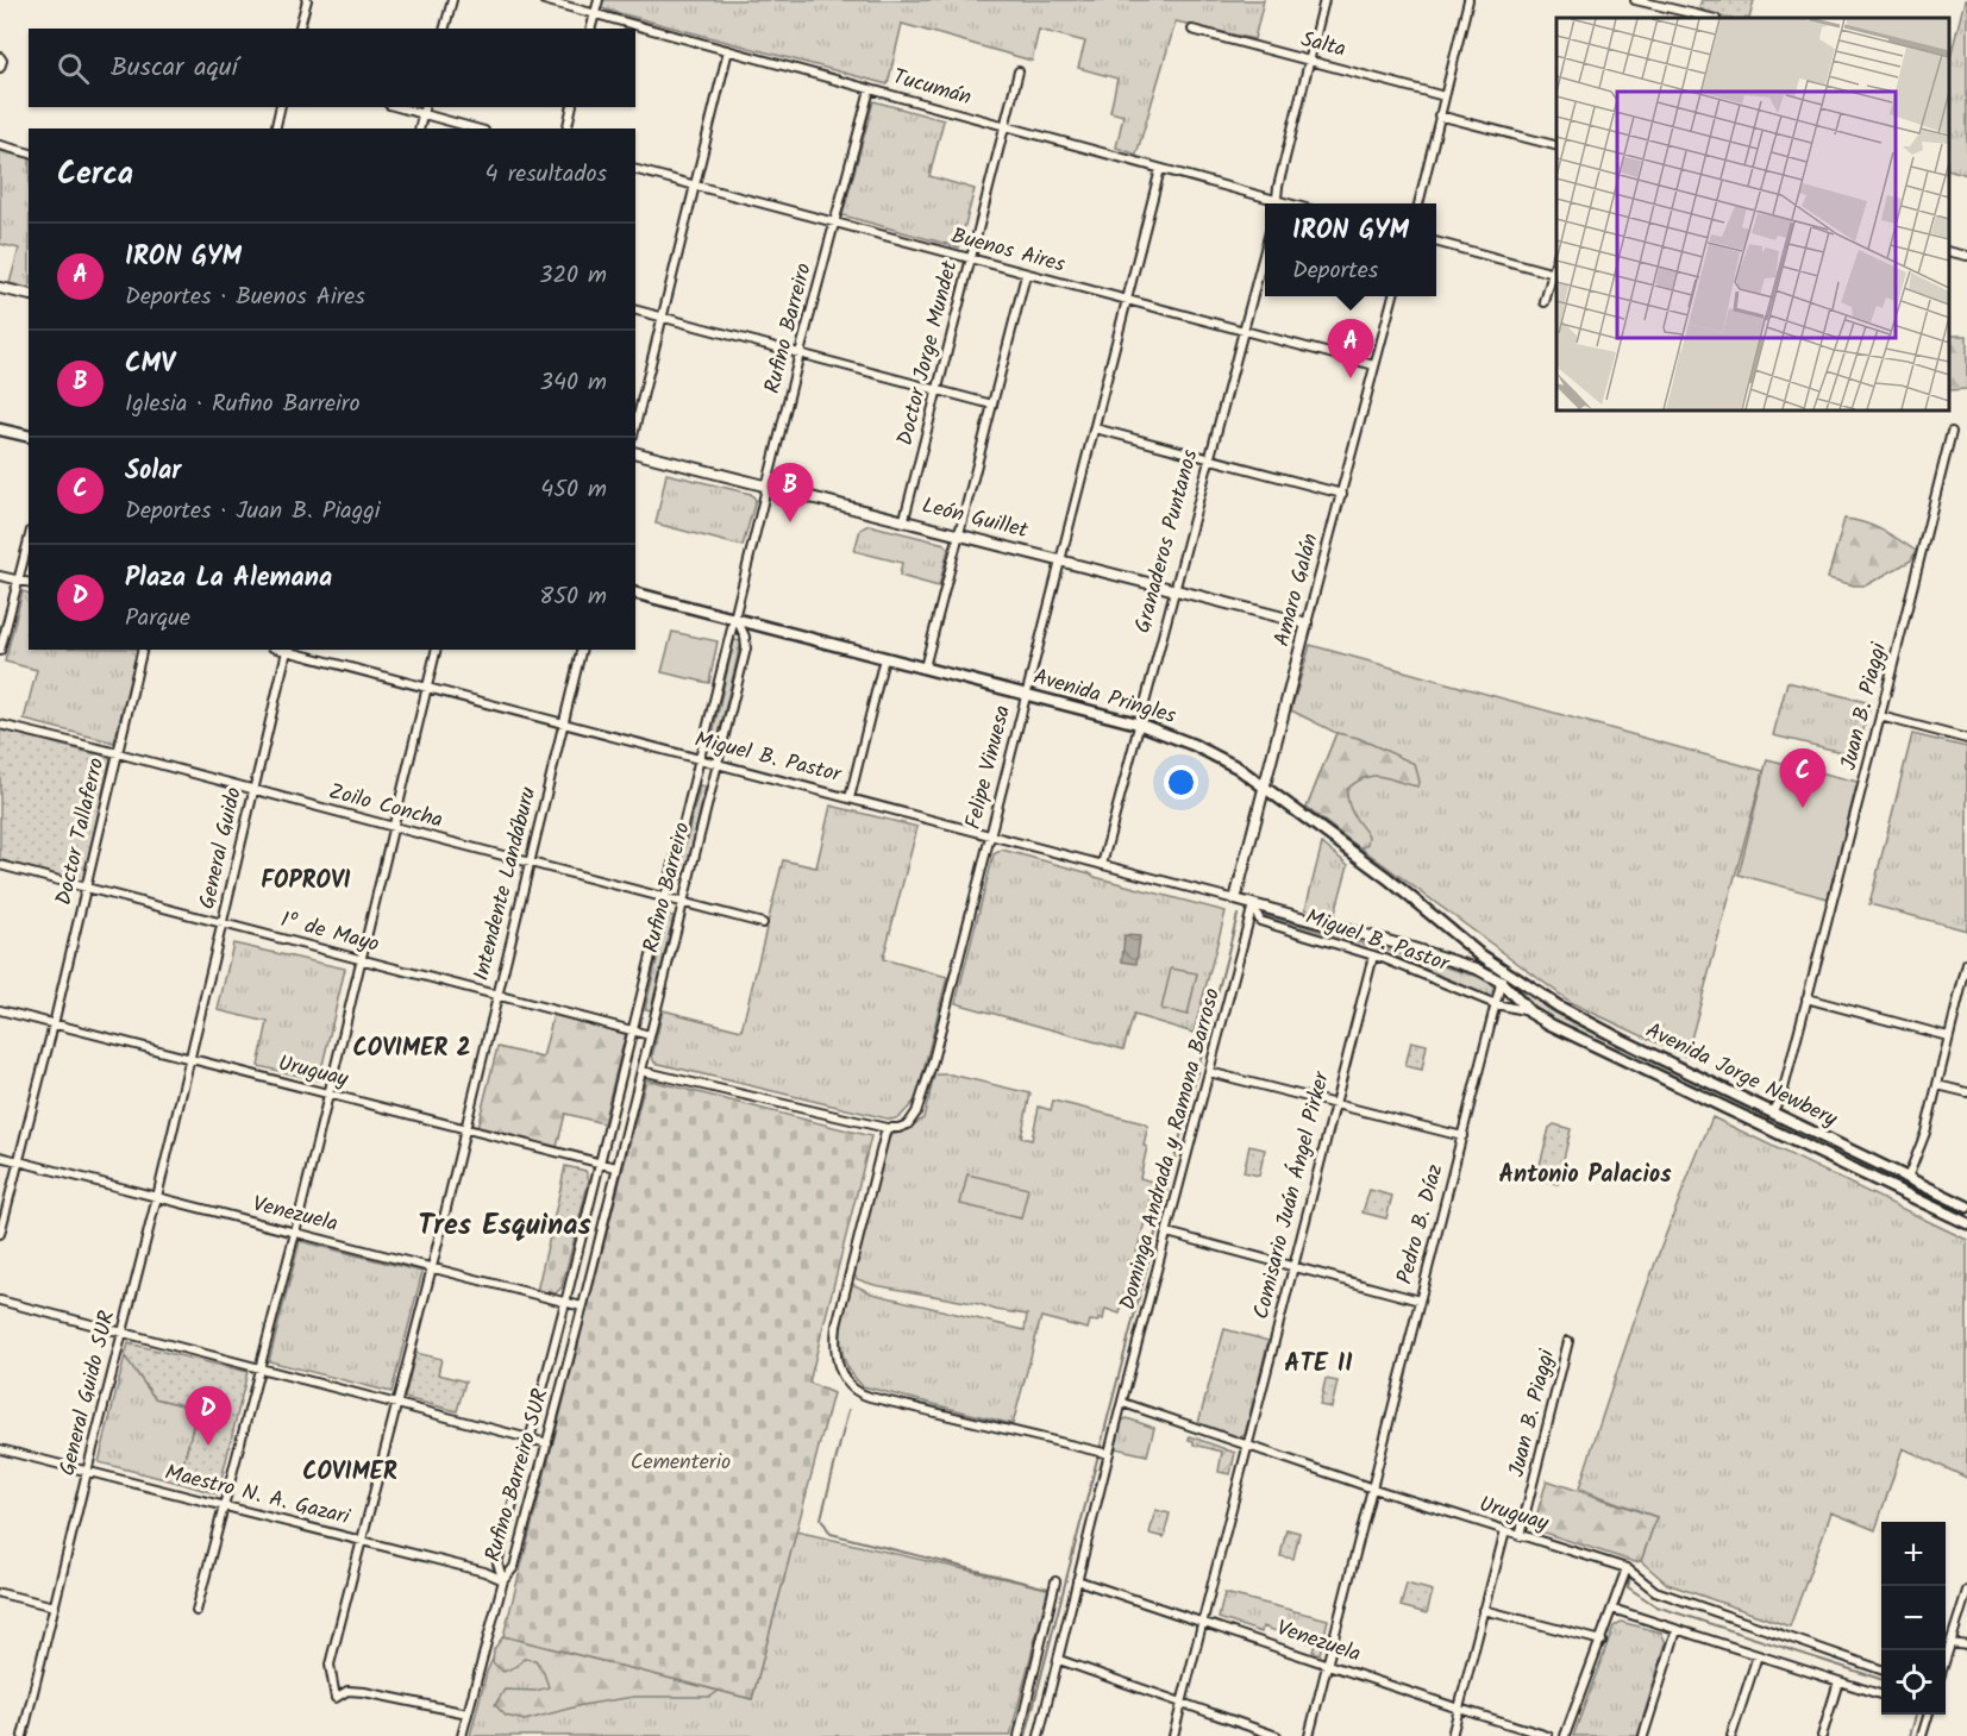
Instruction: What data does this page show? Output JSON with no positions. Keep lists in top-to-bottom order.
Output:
{
  "streets": {
    "main road": ["Avenida Pringles", "Avenida Jorge Newbery"],
    "street": [
      "Salta",
      "Tucumán",
      "Buenos Aires",
      "Rufino Barreiro",
      "Doctor Jorge Mundet",
      "León Guillet",
      "Granaderos Puntanos",
      "Amaro Galán",
      "Juan B. Piaggi",
      "Miguel B. Pastor",
      "Felipe Vinuesa",
      "Zoilo Concha",
      "Doctor Tallaferro",
      "General Guido",
      "Intendente Landáburu",
      "1º de Mayo",
      "Uruguay",
      "Dominga Andrada y Ramona Barroso",
      "Comisario Juán Ángel Pirker",
      "Venezuela",
      "Pedro B. Díaz",
      "General Guido SUR",
      "Rufino Barreiro SUR",
      "Maestro N. A. Gazari"
    ]
  },
  "crossings": [
    ["Tucumán", "Rufino Barreiro"],
    ["Tucumán", "Doctor Jorge Mundet"],
    ["Tucumán", "Felipe Vinuesa"],
    ["Buenos Aires", "Rufino Barreiro"],
    ["Buenos Aires", "Doctor Jorge Mundet"],
    ["Buenos Aires", "Granaderos Puntanos"],
    ["Buenos Aires", "Amaro Galán"],
    ["Buenos Aires", "Felipe Vinuesa"],
    ["Rufino Barreiro", "León Guillet"],
    ["Rufino Barreiro", "Avenida Pringles"],
    ["Rufino Barreiro", "Miguel B. Pastor"],
    ["Rufino Barreiro", "Zoilo Concha"],
    ["Rufino Barreiro", "1º de Mayo"],
    ["Rufino Barreiro", "Uruguay"],
    ["Rufino Barreiro", "Rufino Barreiro SUR"],
    ["Doctor Jorge Mundet", "León Guillet"],
    ["León Guillet", "Granaderos Puntanos"],
    ["León Guillet", "Amaro Galán"],
    ["León Guillet", "Felipe Vinuesa"],
    ["Granaderos Puntanos", "Avenida Pringles"],
    ["Granaderos Puntanos", "Miguel B. Pastor"],
    ["Amaro Galán", "Avenida Pringles"],
    ["Amaro Galán", "Miguel B. Pastor"],
    ["Avenida Pringles", "Felipe Vinuesa"],
    ["Avenida Pringles", "Avenida Jorge Newbery"],
    ["Avenida Pringles", "Pedro B. Díaz"],
    ["Juan B. Piaggi", "Uruguay"],
    ["Juan B. Piaggi", "Avenida Jorge Newbery"],
    ["Miguel B. Pastor", "Felipe Vinuesa"],
    ["Miguel B. Pastor", "General Guido"],
    ["Miguel B. Pastor", "Intendente Landáburu"],
    ["Miguel B. Pastor", "Avenida Jorge Newbery"],
    ["Miguel B. Pastor", "Dominga Andrada y Ramona Barroso"],
    ["Miguel B. Pastor", "Comisario Juán Ángel Pirker"],
    ["Miguel B. Pastor", "Pedro B. Díaz"],
    ["Zoilo Concha", "Doctor Tallaferro"],
    ["Zoilo Concha", "General Guido"],
    ["Zoilo Concha", "Intendente Landáburu"],
    ["Doctor Tallaferro", "1º de Mayo"],
    ["Doctor Tallaferro", "Uruguay"],
    ["Doctor Tallaferro", "Venezuela"],
    ["General Guido", "1º de Mayo"],
    ["General Guido", "Uruguay"],
    ["General Guido", "General Guido SUR"],
    ["Intendente Landáburu", "1º de Mayo"],
    ["Intendente Landáburu", "Uruguay"],
    ["Intendente Landáburu", "Venezuela"],
    ["Intendente Landáburu", "Maestro N. A. Gazari"],
    ["Uruguay", "Dominga Andrada y Ramona Barroso"],
    ["Uruguay", "Comisario Juán Ángel Pirker"],
    ["Uruguay", "Pedro B. Díaz"],
    ["Uruguay", "General Guido SUR"],
    ["Uruguay", "Rufino Barreiro SUR"],
    ["Avenida Jorge Newbery", "Pedro B. Díaz"],
    ["Dominga Andrada y Ramona Barroso", "Venezuela"],
    ["Comisario Juán Ángel Pirker", "Venezuela"],
    ["Venezuela", "Pedro B. Díaz"],
    ["Venezuela", "General Guido SUR"],
    ["Venezuela", "Rufino Barreiro SUR"],
    ["General Guido SUR", "Maestro N. A. Gazari"],
    ["Rufino Barreiro SUR", "Maestro N. A. Gazari"]
  ],
  "districts": [
    "FOPROVI",
    "COVIMER 2",
    "Antonio Palacios",
    "Tres Esquinas",
    "ATE II",
    "COVIMER"
  ],
  "parks": ["Cementerio"],
  "page": {
    "search": "Buscar aquí",
    "heading": ["Cerca", "4 resultados"],
    "popup": ["IRON GYM", "Deportes"],
    "list": [
      {
        "mark": "A",
        "name": "IRON GYM",
        "note": "Deportes · Buenos Aires",
        "value": "320 m"
      },
      {
        "mark": "B",
        "name": "CMV",
        "note": "Iglesia · Rufino Barreiro",
        "value": "340 m"
      },
      {
        "mark": "C",
        "name": "Solar",
        "note": "Deportes · Juan B. Piaggi",
        "value": "450 m"
      },
      {
        "mark": "D",
        "name": "Plaza La Alemana",
        "note": "Parque",
        "value": "850 m"
      }
    ],
    "pins": [
      "A",
      "B",
      "C",
      "D"
    ],
    "map_buttons": ["+", "−"]
  }
}
